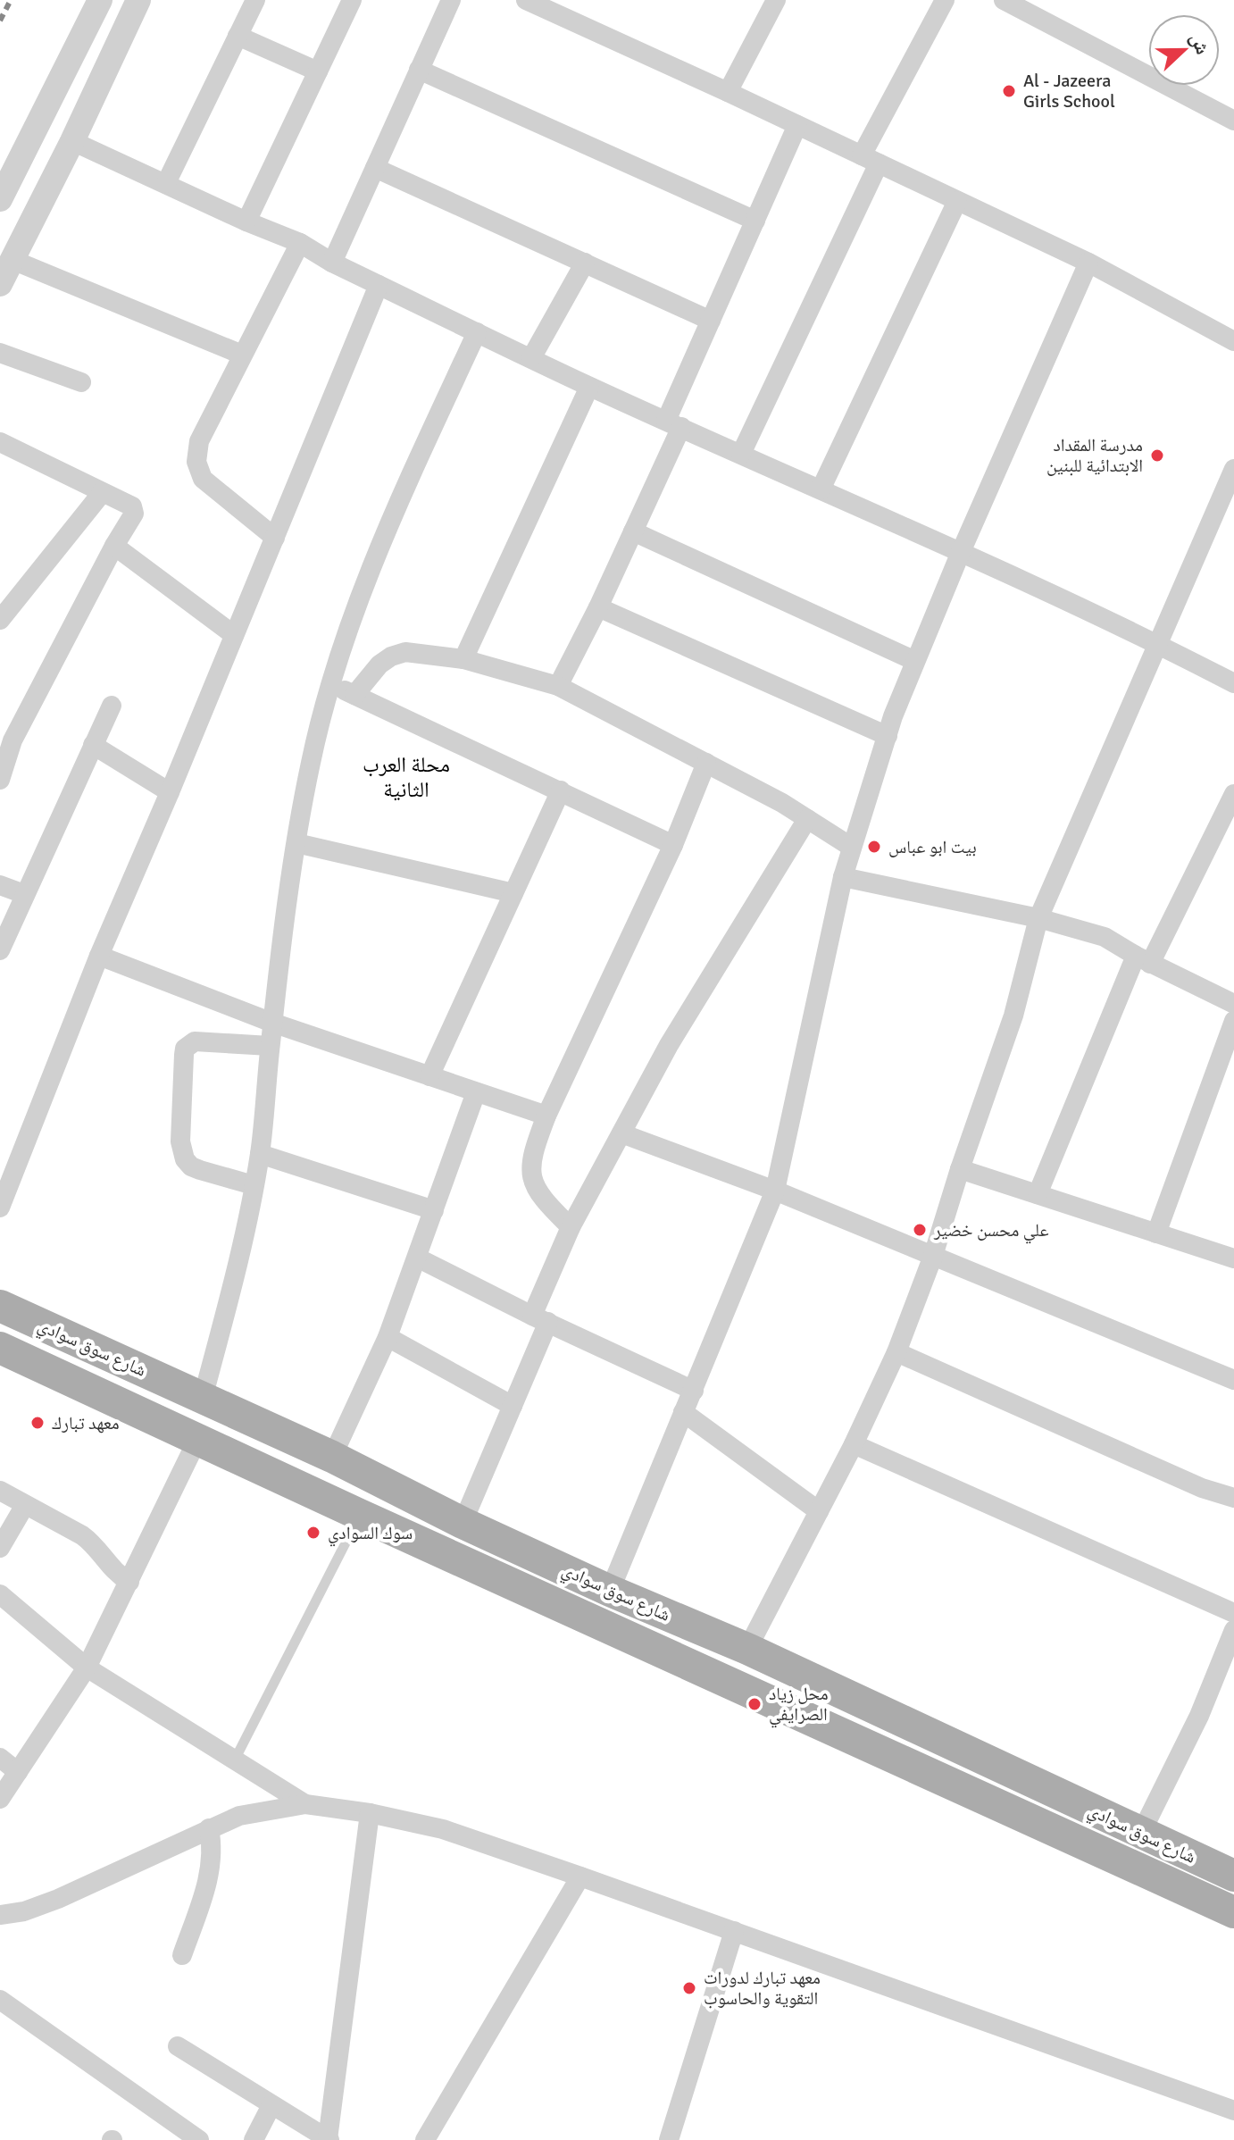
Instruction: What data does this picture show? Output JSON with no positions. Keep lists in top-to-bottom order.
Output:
{
  "streets": {
    "main road": ["شارع سوق سوادي"]
  },
  "districts": ["محلة العرب الثانية"],
  "places": [
    "Al - Jazeera Girls School",
    "مدرسة المقداد الابتدائية للبنين",
    "بيت ابو عباس",
    "علي محسن خضير",
    "معهد تبارك",
    "سوك السوادي",
    "محل زياد الصرايفي",
    "معهد تبارك لدورات التقوية والحاسوب"
  ],
  "north": "right"
}
